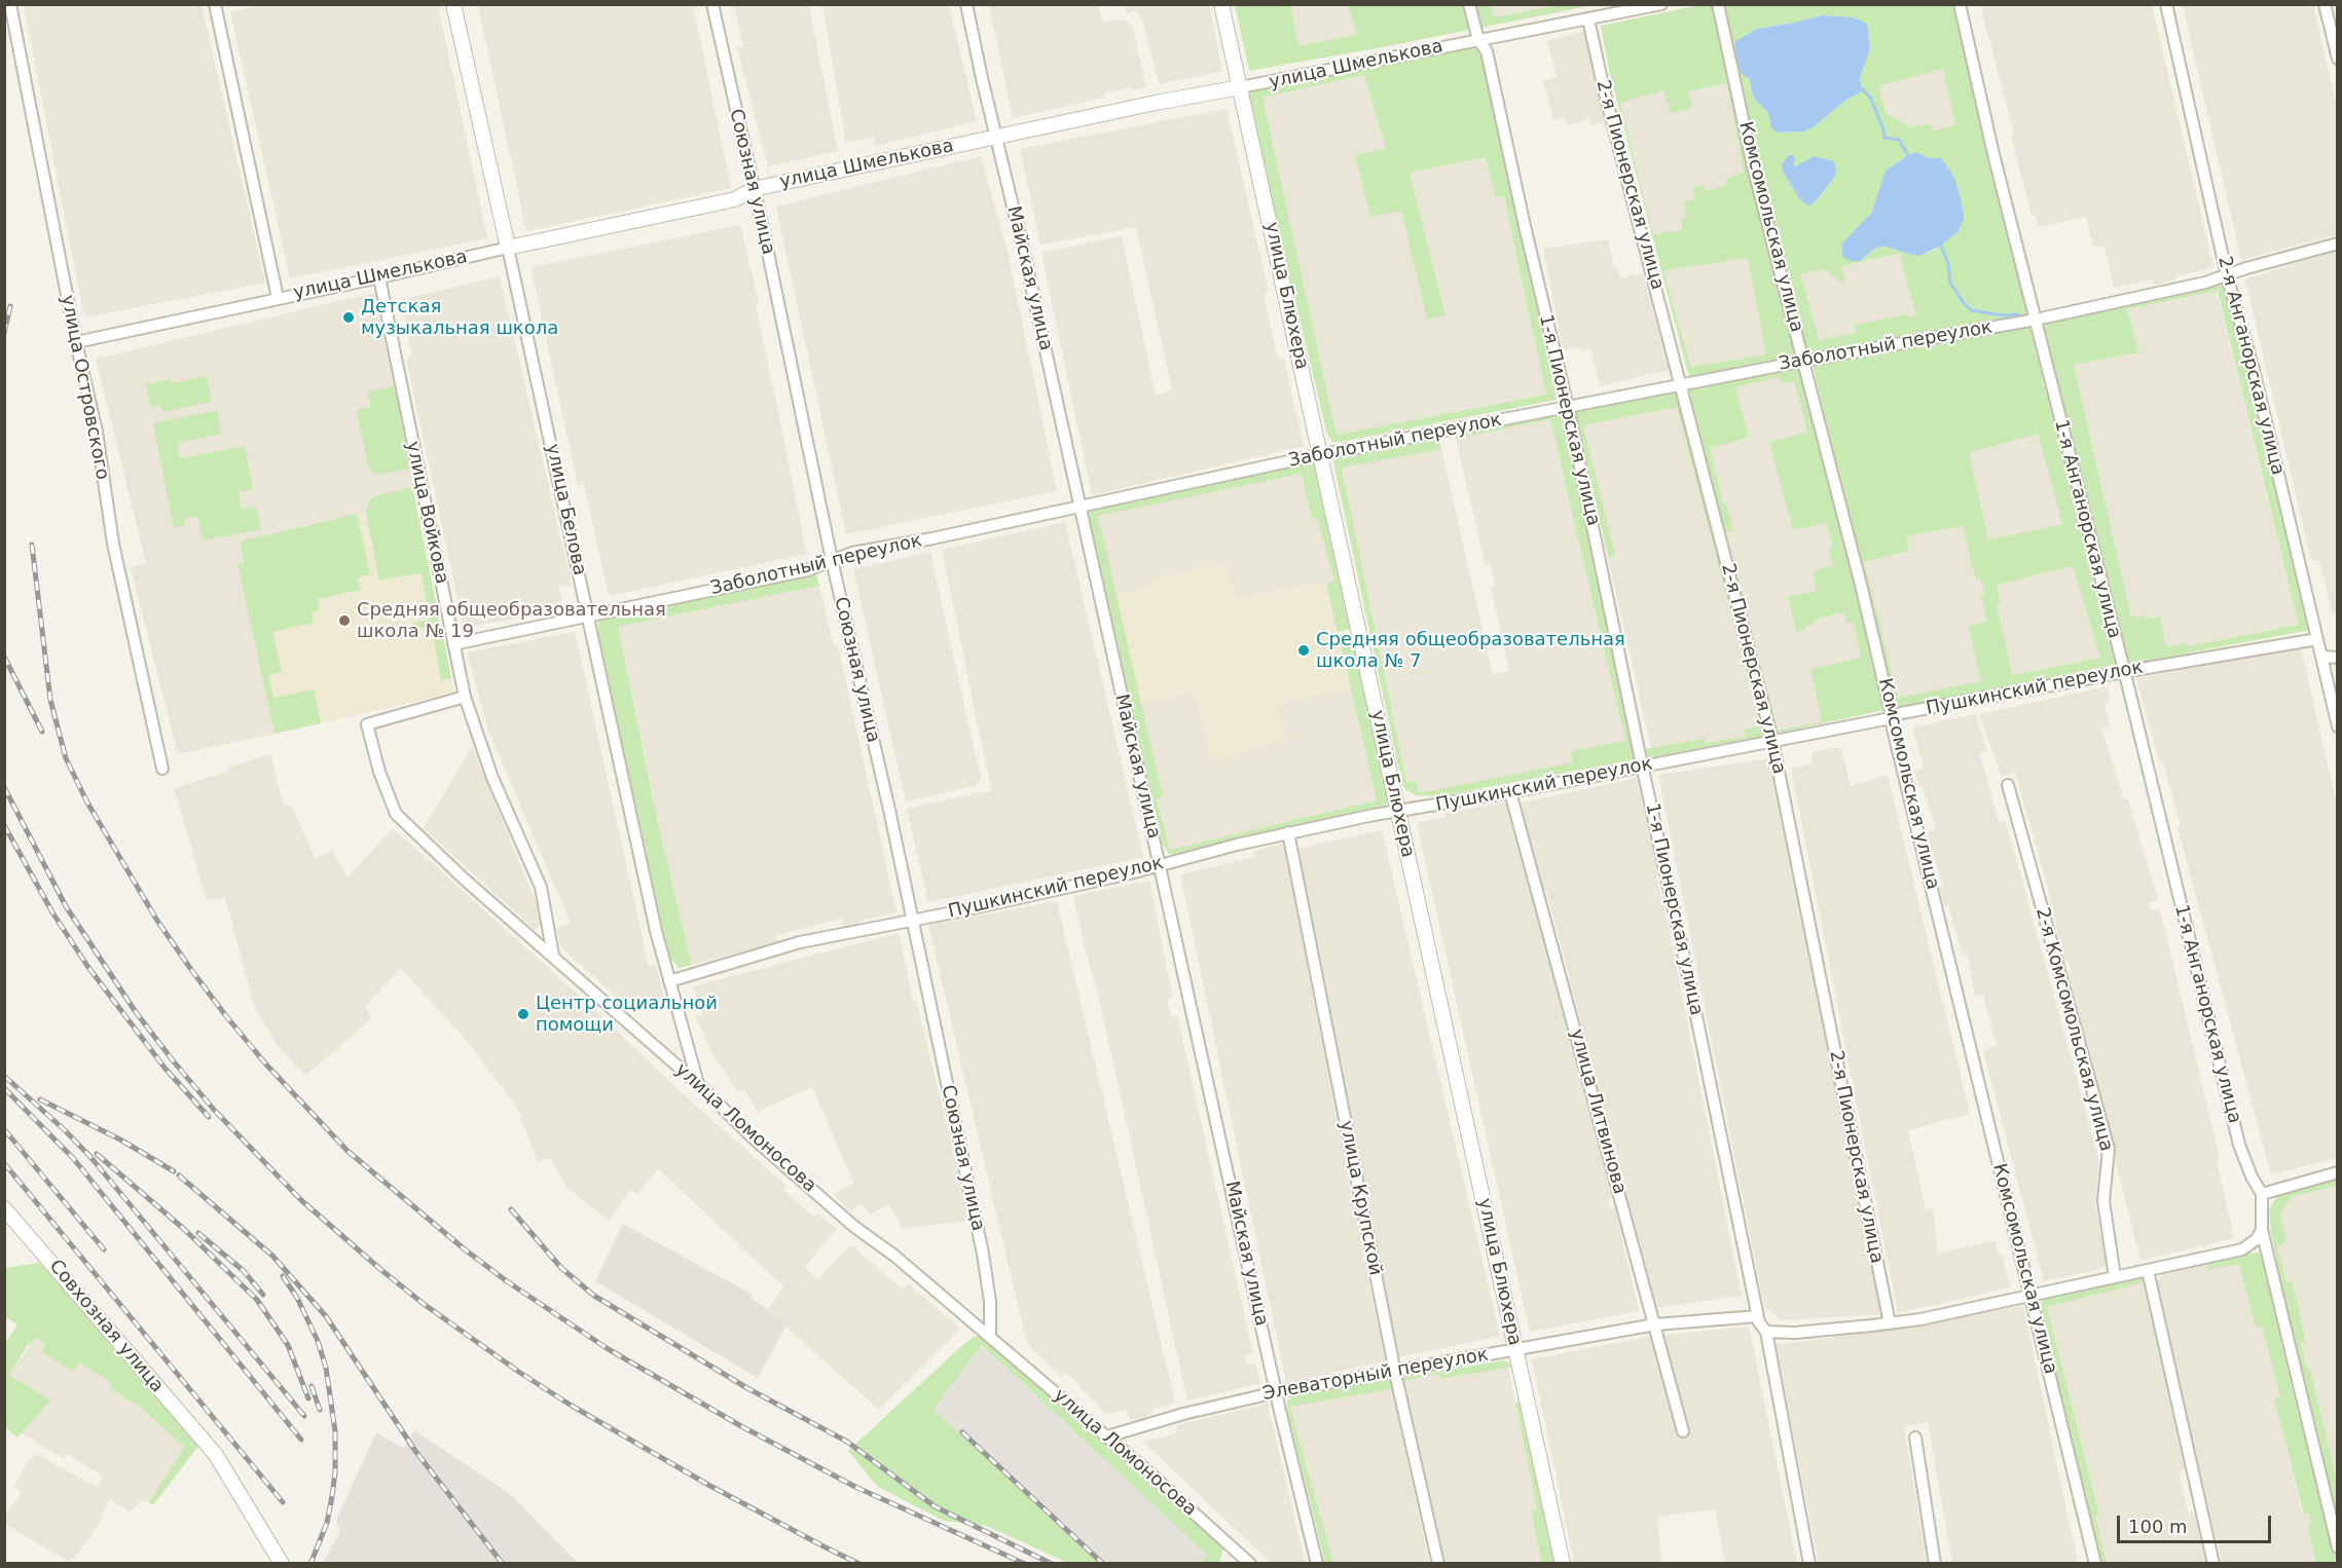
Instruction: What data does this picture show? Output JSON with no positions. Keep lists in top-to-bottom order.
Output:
{
  "streets": {
    "street": [
      "улица Шмелькова",
      "Союзная улица",
      "2-я Пионерская улица",
      "Комсомольская улица",
      "Майская улица",
      "улица Блюхера",
      "Заболотный переулок",
      "2-я Анганорская улица",
      "улица Островского",
      "1-я Пионерская улица",
      "улица Белова",
      "улица Войкова",
      "1-я Анганорская улица",
      "Пушкинский переулок",
      "2-я Комсомольская улица",
      "улица Литвинова",
      "улица Ломоносова",
      "улица Крупской",
      "Совхозная улица",
      "Элеваторный переулок"
    ]
  },
  "crossings": [
    ["улица Шмелькова", "Союзная улица"],
    ["улица Шмелькова", "2-я Пионерская улица"],
    ["улица Шмелькова", "Майская улица"],
    ["улица Шмелькова", "улица Блюхера"],
    ["улица Шмелькова", "улица Островского"],
    ["улица Шмелькова", "1-я Пионерская улица"],
    ["улица Шмелькова", "улица Белова"],
    ["улица Шмелькова", "улица Войкова"],
    ["Союзная улица", "Заболотный переулок"],
    ["Союзная улица", "Пушкинский переулок"],
    ["Союзная улица", "улица Ломоносова"],
    ["2-я Пионерская улица", "Заболотный переулок"],
    ["2-я Пионерская улица", "Пушкинский переулок"],
    ["Комсомольская улица", "Заболотный переулок"],
    ["Комсомольская улица", "Пушкинский переулок"],
    ["Майская улица", "Заболотный переулок"],
    ["Майская улица", "Пушкинский переулок"],
    ["Майская улица", "Элеваторный переулок"],
    ["улица Блюхера", "Заболотный переулок"],
    ["улица Блюхера", "Пушкинский переулок"],
    ["улица Блюхера", "Элеваторный переулок"],
    ["Заболотный переулок", "2-я Анганорская улица"],
    ["Заболотный переулок", "1-я Пионерская улица"],
    ["Заболотный переулок", "улица Белова"],
    ["Заболотный переулок", "улица Войкова"],
    ["Заболотный переулок", "1-я Анганорская улица"],
    ["2-я Анганорская улица", "Пушкинский переулок"],
    ["1-я Пионерская улица", "Пушкинский переулок"],
    ["1-я Пионерская улица", "Элеваторный переулок"],
    ["улица Белова", "Пушкинский переулок"],
    ["улица Белова", "улица Ломоносова"],
    ["улица Войкова", "улица Ломоносова"],
    ["1-я Анганорская улица", "Пушкинский переулок"],
    ["Пушкинский переулок", "улица Литвинова"],
    ["Пушкинский переулок", "улица Крупской"],
    ["улица Литвинова", "Элеваторный переулок"],
    ["улица Ломоносова", "Элеваторный переулок"],
    ["улица Крупской", "Элеваторный переулок"]
  ],
  "places": [
    "Детская музыкальная школа",
    "Средняя общеобразовательная школа № 19",
    "Средняя общеобразовательная школа № 7",
    "Центр социальной помощи"
  ],
  "scale_bar": "100 m"
}
